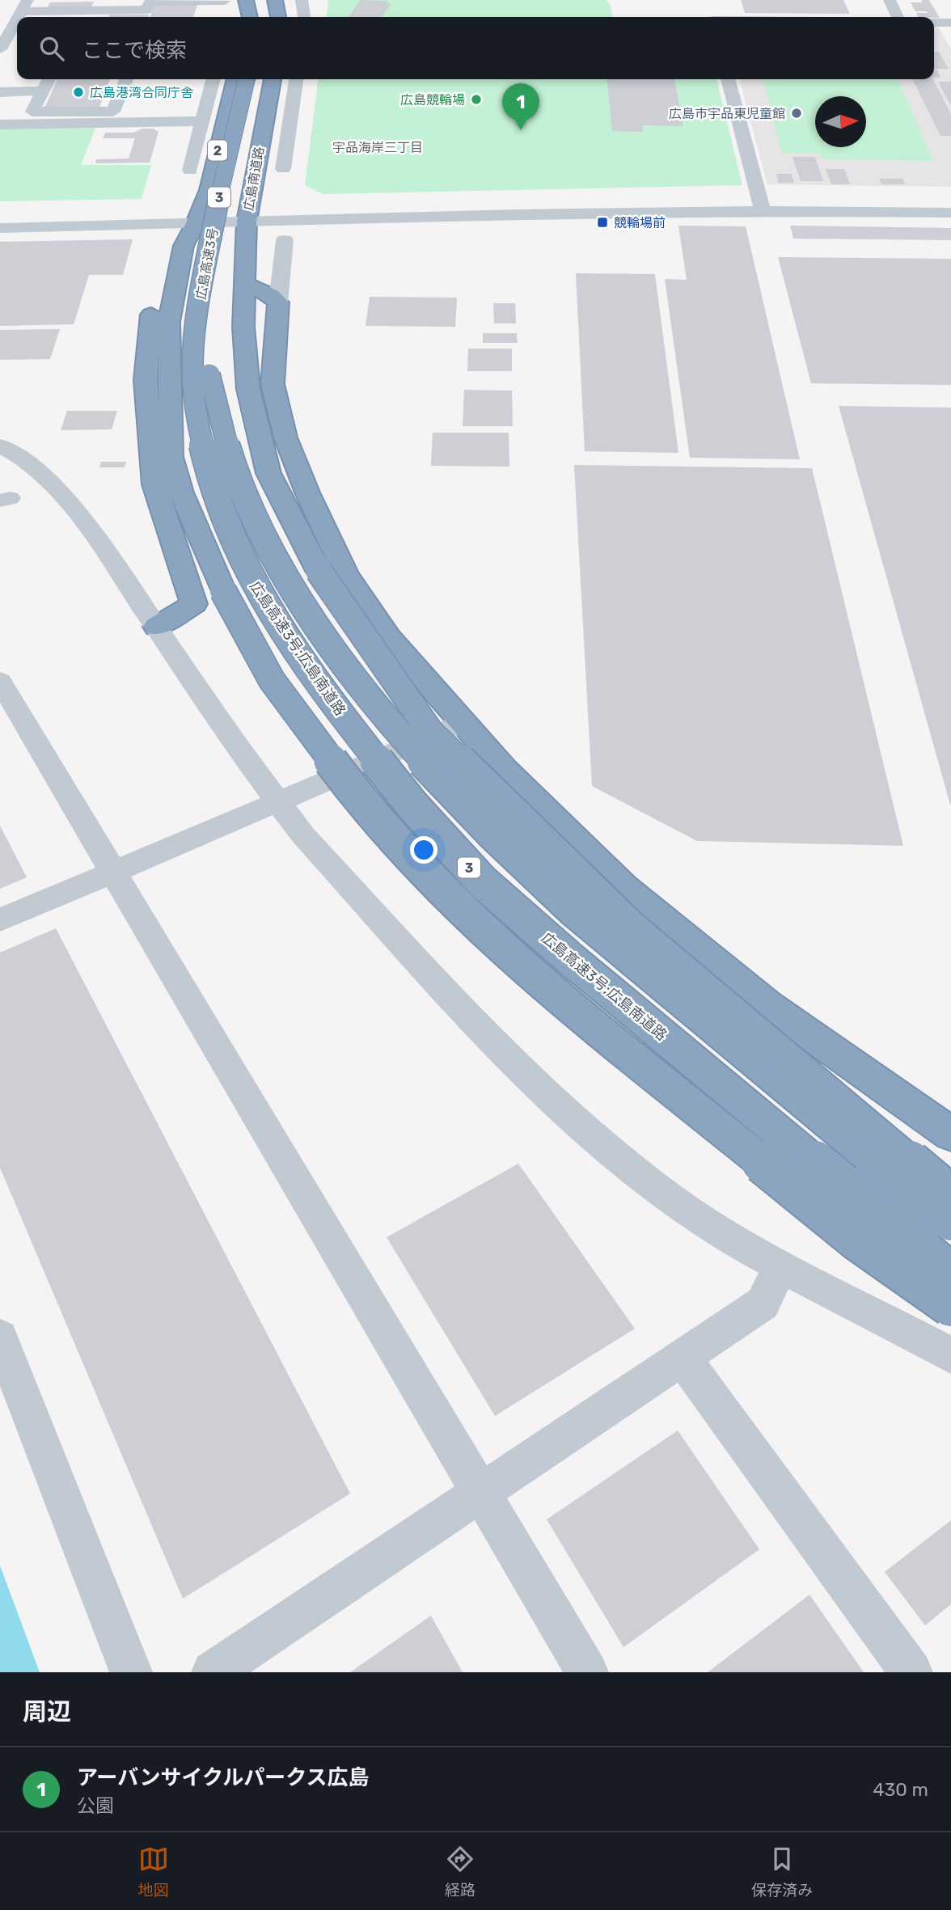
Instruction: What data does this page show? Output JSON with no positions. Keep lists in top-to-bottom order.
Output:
{
  "streets": {
    "highway": [
      "2",
      "広島南道路",
      "3",
      "広島高速3号",
      "広島高速3号;広島南道路"
    ]
  },
  "crossings": [
    ["広島高速3号", "広島高速3号;広島南道路"]
  ],
  "districts": ["宇品海岸三丁目"],
  "places": {
    "other": ["広島港湾合同庁舎", "広島競輪場", "広島市宇品東児童館"],
    "transit": ["競輪場前"]
  },
  "north": "right",
  "page": {
    "search": "ここで検索",
    "pins": "1",
    "heading": "周辺",
    "list": [
      {
        "mark": "1",
        "name": "アーバンサイクルパークス広島",
        "note": "公園",
        "value": "430 m"
      }
    ],
    "nav": ["地図", "経路", "保存済み"]
  }
}
